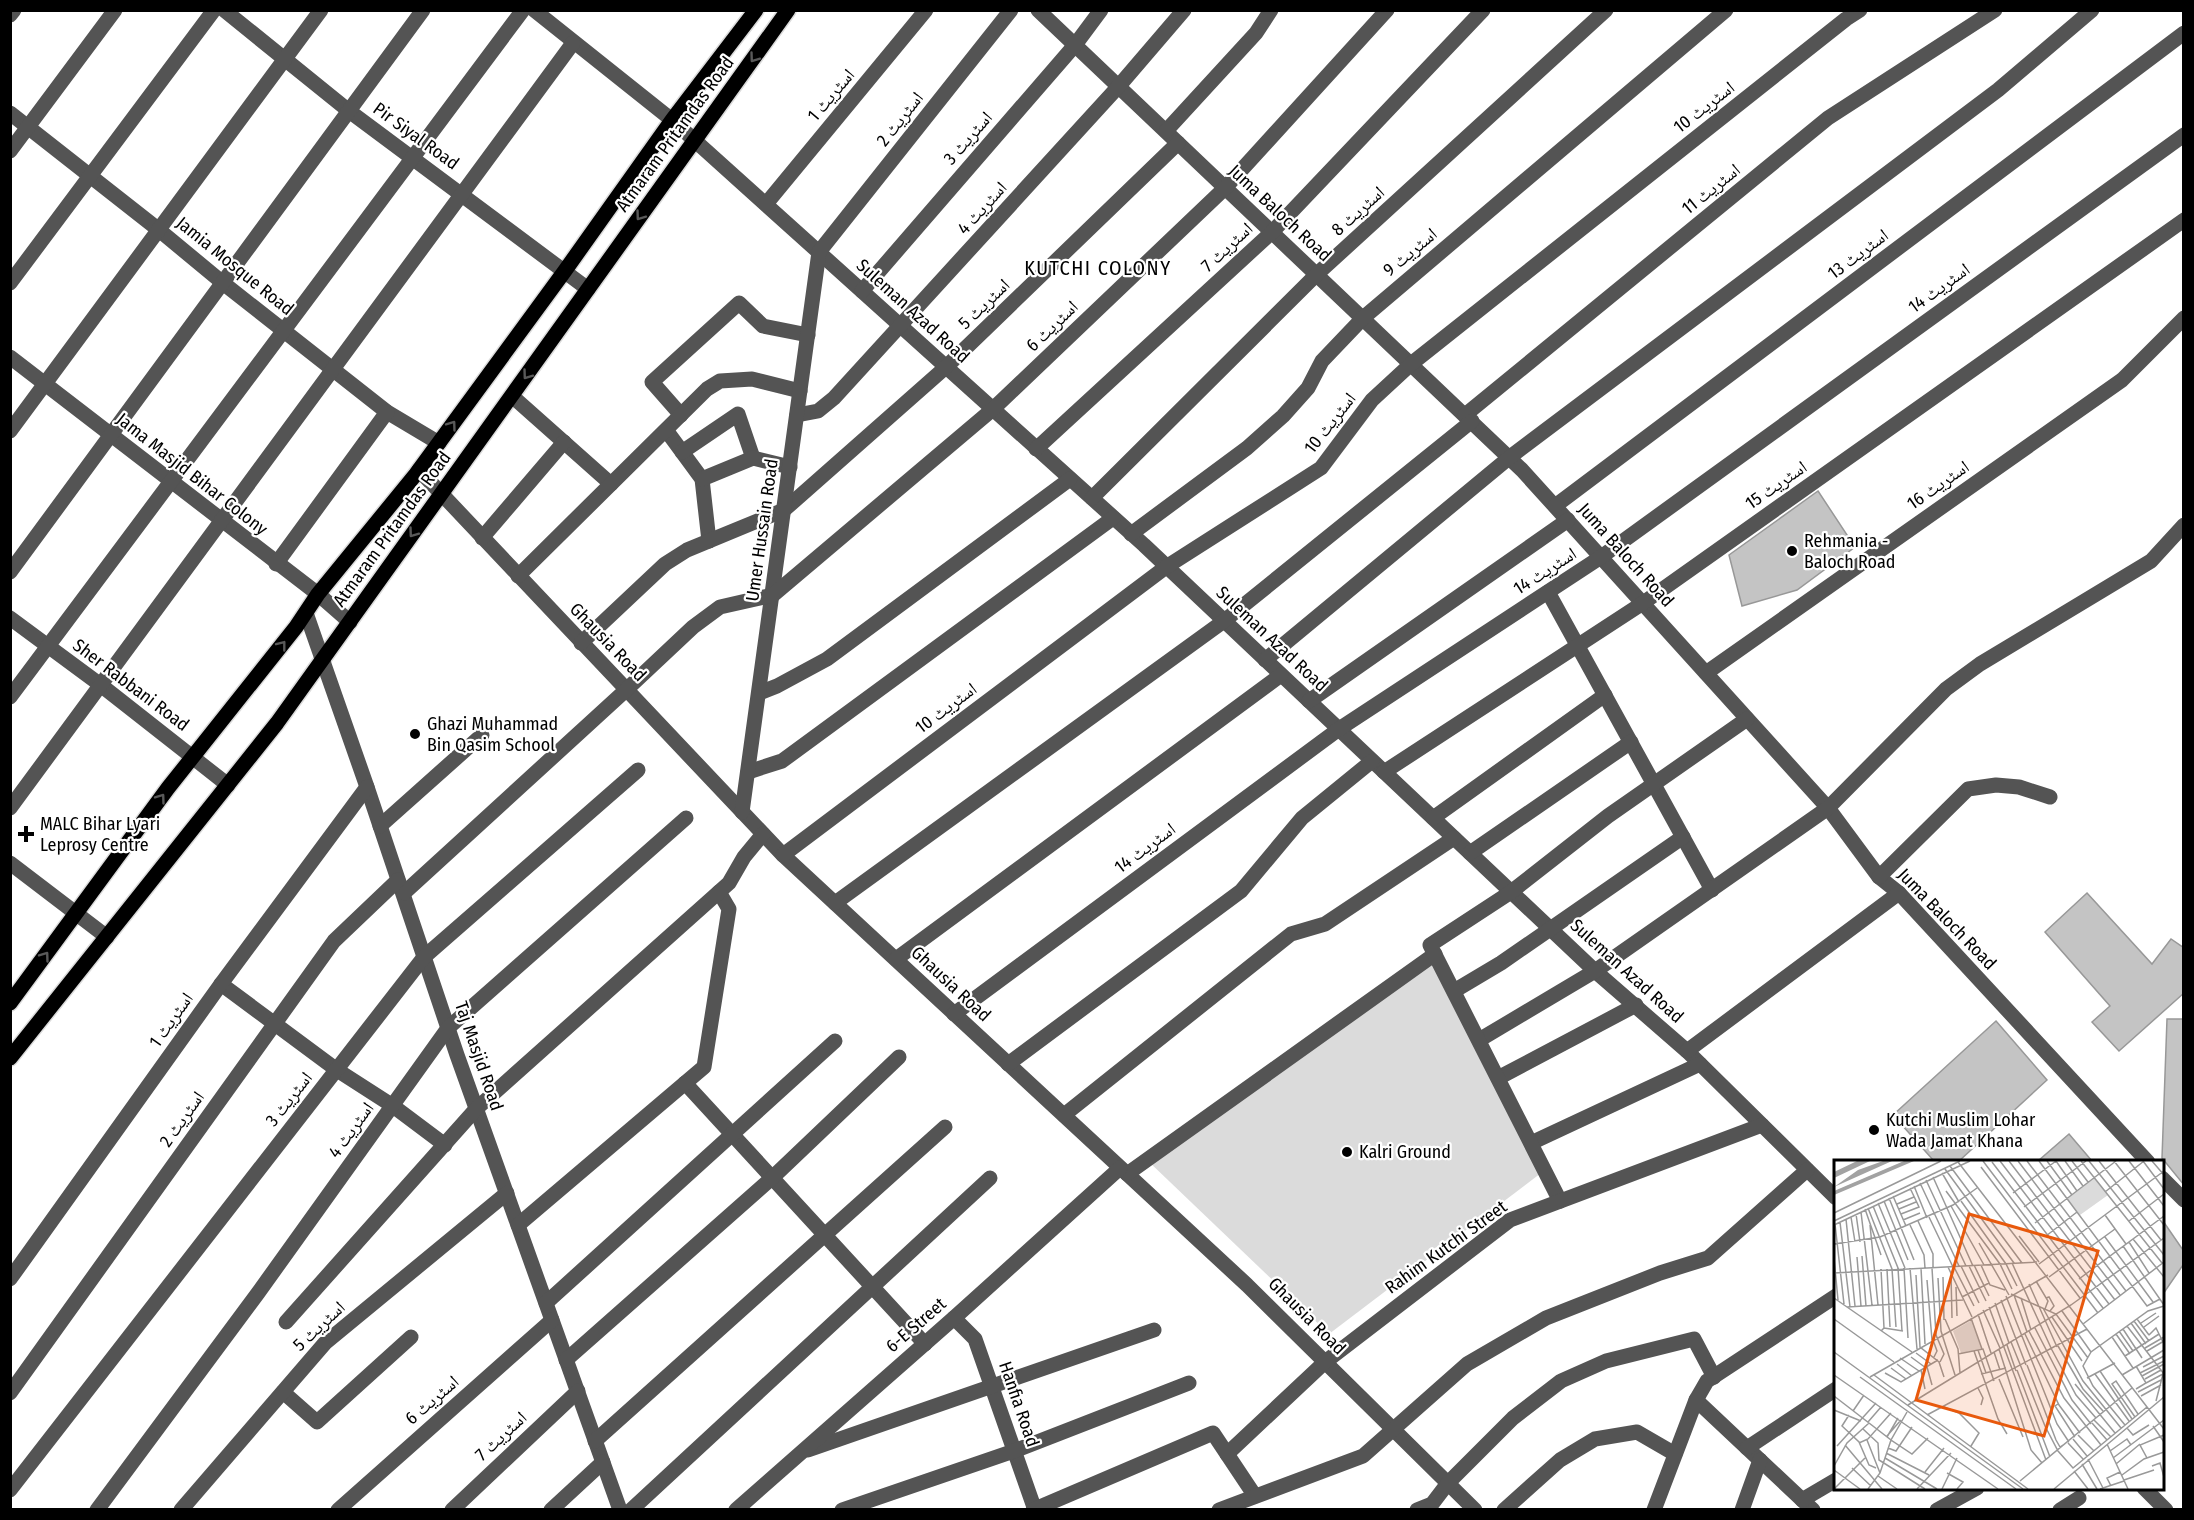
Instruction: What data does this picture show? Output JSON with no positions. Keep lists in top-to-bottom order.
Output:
{
  "streets": {
    "main road": ["Atmaram Pritamdas Road"],
    "street": [
      "اسٹریٹ 1",
      "اسٹریٹ 10",
      "اسٹریٹ 2",
      "Pir Siyal Road",
      "اسٹریٹ 3",
      "اسٹریٹ 11",
      "اسٹریٹ 4",
      "اسٹریٹ 8",
      "Juma Baloch Road",
      "اسٹریٹ 7",
      "اسٹریٹ 9",
      "اسٹریٹ 13",
      "Jamia Mosque Road",
      "اسٹریٹ 14",
      "اسٹریٹ 5",
      "Suleman Azad Road",
      "اسٹریٹ 6",
      "Jama Masjid Bihar Colony",
      "اسٹریٹ 15",
      "اسٹریٹ 16",
      "Umer Hussain Road",
      "Ghausia Road",
      "Sher Rabbani Road",
      "Taj Masjid Road",
      "Rahim Kutchi Street",
      "6-E Street",
      "Hanfia Road"
    ]
  },
  "crossings": [
    ["اسٹریٹ 1", "Suleman Azad Road"],
    ["اسٹریٹ 1", "Taj Masjid Road"],
    ["اسٹریٹ 10", "Juma Baloch Road"],
    ["اسٹریٹ 10", "Suleman Azad Road"],
    ["اسٹریٹ 10", "Ghausia Road"],
    ["اسٹریٹ 2", "Suleman Azad Road"],
    ["اسٹریٹ 2", "اسٹریٹ 6"],
    ["اسٹریٹ 2", "Umer Hussain Road"],
    ["اسٹریٹ 2", "Ghausia Road"],
    ["اسٹریٹ 2", "Taj Masjid Road"],
    ["Atmaram Pritamdas Road", "Pir Siyal Road"],
    ["Atmaram Pritamdas Road", "Jamia Mosque Road"],
    ["Atmaram Pritamdas Road", "Suleman Azad Road"],
    ["Atmaram Pritamdas Road", "Jama Masjid Bihar Colony"],
    ["Atmaram Pritamdas Road", "Ghausia Road"],
    ["Atmaram Pritamdas Road", "Sher Rabbani Road"],
    ["Atmaram Pritamdas Road", "Taj Masjid Road"],
    ["اسٹریٹ 3", "Juma Baloch Road"],
    ["اسٹریٹ 3", "Suleman Azad Road"],
    ["اسٹریٹ 3", "Taj Masjid Road"],
    ["اسٹریٹ 11", "Juma Baloch Road"],
    ["اسٹریٹ 11", "Suleman Azad Road"],
    ["اسٹریٹ 11", "Ghausia Road"],
    ["اسٹریٹ 4", "Juma Baloch Road"],
    ["اسٹریٹ 4", "Suleman Azad Road"],
    ["اسٹریٹ 4", "Umer Hussain Road"],
    ["اسٹریٹ 4", "Taj Masjid Road"],
    ["اسٹریٹ 8", "Juma Baloch Road"],
    ["اسٹریٹ 8", "Suleman Azad Road"],
    ["Juma Baloch Road", "اسٹریٹ 7"],
    ["Juma Baloch Road", "اسٹریٹ 9"],
    ["Juma Baloch Road", "اسٹریٹ 13"],
    ["Juma Baloch Road", "اسٹریٹ 14"],
    ["Juma Baloch Road", "اسٹریٹ 5"],
    ["Juma Baloch Road", "اسٹریٹ 6"],
    ["Juma Baloch Road", "اسٹریٹ 15"],
    ["Juma Baloch Road", "اسٹریٹ 16"],
    ["اسٹریٹ 7", "Suleman Azad Road"],
    ["اسٹریٹ 7", "Taj Masjid Road"],
    ["اسٹریٹ 9", "Suleman Azad Road"],
    ["اسٹریٹ 14", "Suleman Azad Road"],
    ["اسٹریٹ 14", "Ghausia Road"],
    ["اسٹریٹ 5", "Suleman Azad Road"],
    ["اسٹریٹ 5", "Umer Hussain Road"],
    ["اسٹریٹ 5", "Ghausia Road"],
    ["اسٹریٹ 5", "Taj Masjid Road"],
    ["Suleman Azad Road", "اسٹریٹ 6"],
    ["Suleman Azad Road", "اسٹریٹ 15"],
    ["Suleman Azad Road", "Umer Hussain Road"],
    ["Suleman Azad Road", "Rahim Kutchi Street"],
    ["اسٹریٹ 6", "Umer Hussain Road"],
    ["اسٹریٹ 6", "Taj Masjid Road"],
    ["Umer Hussain Road", "Ghausia Road"],
    ["Ghausia Road", "Rahim Kutchi Street"],
    ["Ghausia Road", "6-E Street"],
    ["6-E Street", "Hanfia Road"]
  ],
  "districts": ["KUTCHI COLONY"],
  "places": {
    "other": [
      "Rehmania - Baloch Road",
      "Ghazi Muhammad Bin Qasim School",
      "Kutchi Muslim Lohar Wada Jamat Khana",
      "Kalri Ground"
    ],
    "health": ["MALC Bihar Lyari Leprosy Centre"]
  }
}
